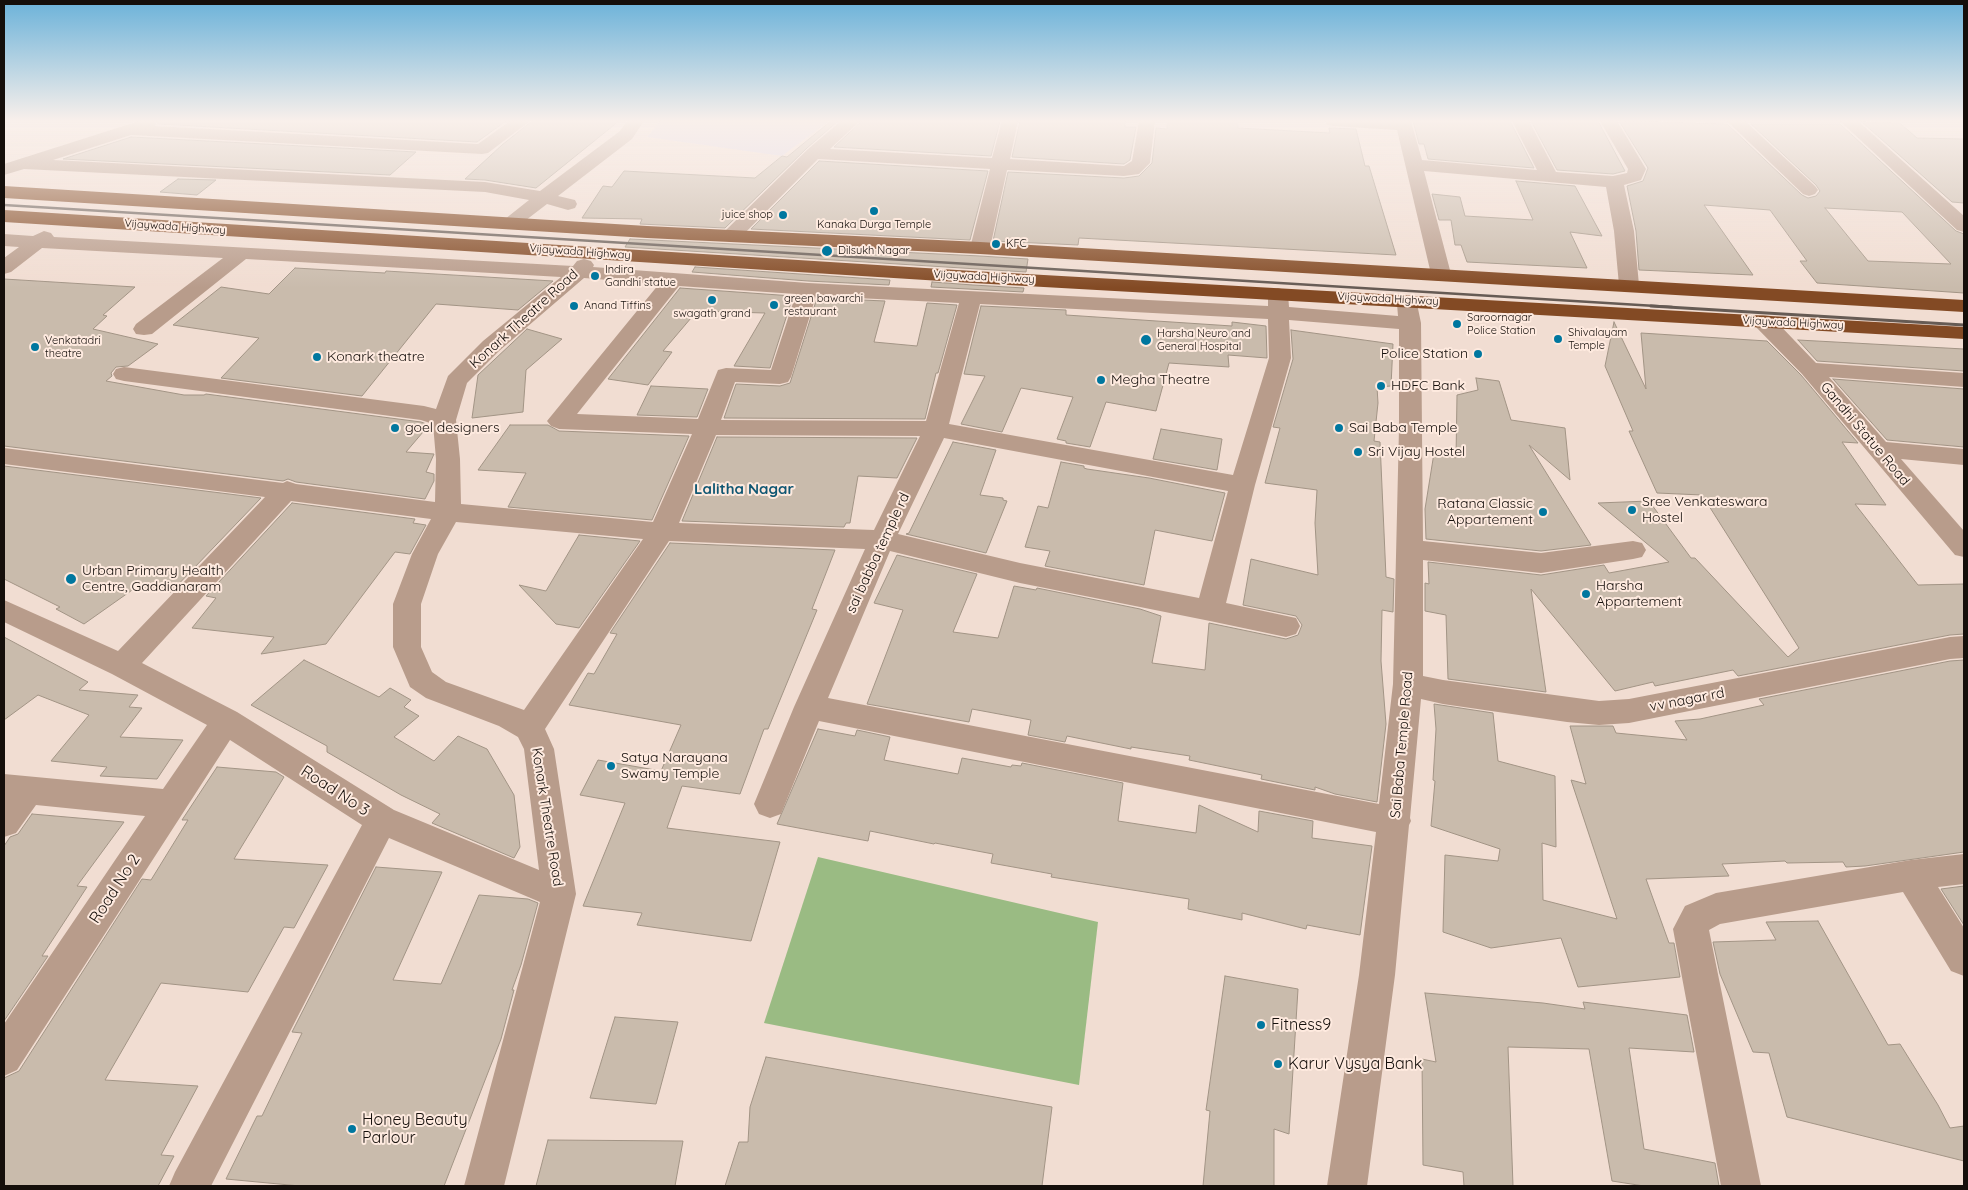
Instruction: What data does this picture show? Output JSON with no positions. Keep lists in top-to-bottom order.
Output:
{
  "streets": {
    "highway": ["Vijaywada Highway"],
    "street": [
      "Konark Theatre Road",
      "Gandhi Statue Road",
      "sai babba temple rd",
      "vv nagar rd",
      "Sai Baba Temple Road",
      "Road No 3",
      "Road No 2"
    ]
  },
  "crossings": [
    ["Vijaywada Highway", "Konark Theatre Road"],
    ["Vijaywada Highway", "Gandhi Statue Road"],
    ["Vijaywada Highway", "Sai Baba Temple Road"],
    ["vv nagar rd", "Sai Baba Temple Road"],
    ["Road No 3", "Road No 2"]
  ],
  "districts": ["Lalitha Nagar"],
  "places": [
    "Kanaka Durga Temple",
    "juice shop",
    "KFC",
    "Dilsukh Nagar",
    "Indira Gandhi statue",
    "swagath grand",
    "green bawarchi restaurant",
    "Anand Tiffins",
    "Saroornagar Police Station",
    "Shivalayam Temple",
    "Harsha Neuro and General Hospital",
    "Venkatadri theatre",
    "Police Station",
    "Konark theatre",
    "Megha Theatre",
    "HDFC Bank",
    "goel designers",
    "Sai Baba Temple",
    "Sri Vijay Hostel",
    "Sree Venkateswara Hostel",
    "Ratana Classic Appartement",
    "Urban Primary Health Centre, Gaddianaram",
    "Harsha Appartement",
    "Satya Narayana Swamy Temple",
    "Fitness9",
    "Karur Vysya Bank",
    "Honey Beauty Parlour"
  ]
}
